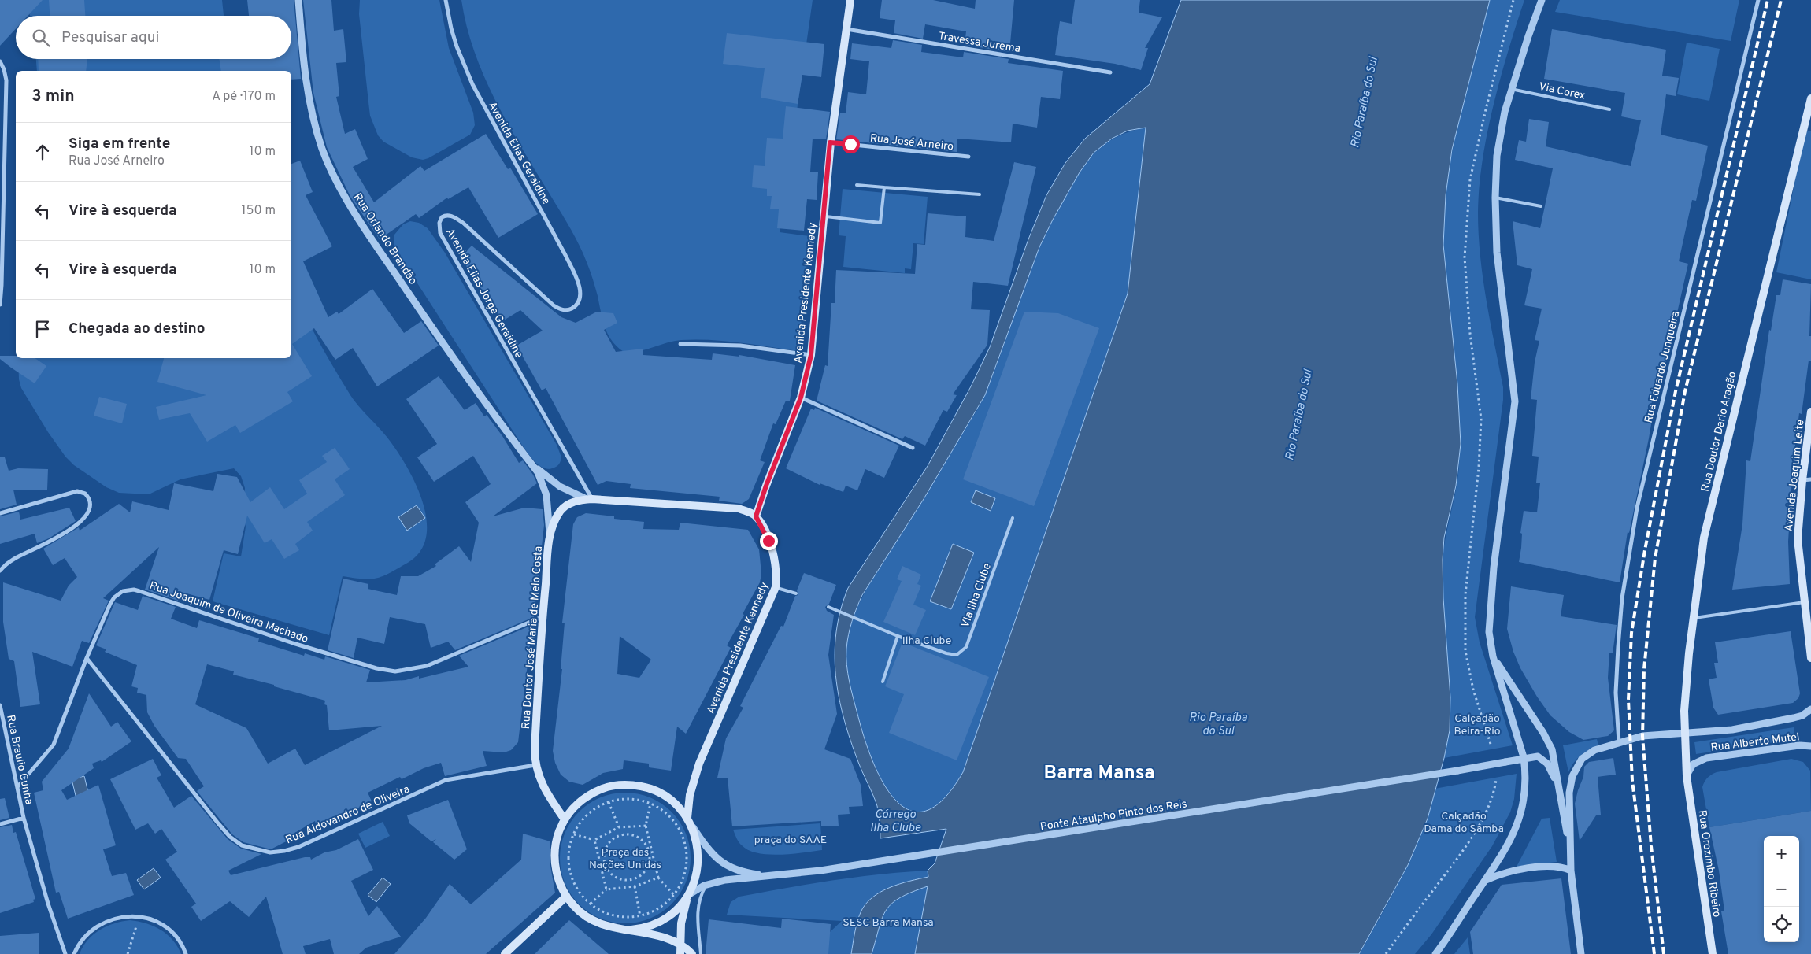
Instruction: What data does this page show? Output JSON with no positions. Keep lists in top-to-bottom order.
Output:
{
  "streets": {
    "main road": [
      "Avenida Presidente Kennedy",
      "Rua Doutor Dario Aragão",
      "Avenida Joaquim Leite",
      "Rua Doutor José Maria de Melo Costa",
      "Rua Orozimbo Ribeiro"
    ],
    "street": [
      "Travessa Jurema",
      "Rua José Arneiro",
      "Avenida Elias Geraidine",
      "Rua Orlando Brandão",
      "Avenida Elias Jorge Geraidine",
      "Rua Eduardo Junqueira",
      "Rua Joaquim de Oliveira Machado",
      "Rua Alberto Mutel",
      "Rua Braulio Cunha",
      "Rua Aldovandro de Oliveira",
      "Ponte Ataulpho Pinto dos Reis"
    ],
    "lane": ["Via Corex", "Via Ilha Clube"]
  },
  "crossings": [
    ["Travessa Jurema", "Avenida Presidente Kennedy"],
    ["Rua José Arneiro", "Avenida Presidente Kennedy"],
    ["Avenida Elias Geraidine", "Avenida Elias Jorge Geraidine"],
    ["Avenida Elias Jorge Geraidine", "Rua Doutor José Maria de Melo Costa"],
    ["Avenida Presidente Kennedy", "Rua Doutor José Maria de Melo Costa"],
    ["Rua Eduardo Junqueira", "Rua Alberto Mutel"],
    ["Rua Doutor Dario Aragão", "Rua Alberto Mutel"],
    ["Rua Doutor Dario Aragão", "Rua Orozimbo Ribeiro"],
    ["Rua Joaquim de Oliveira Machado", "Rua Doutor José Maria de Melo Costa"],
    ["Rua Joaquim de Oliveira Machado", "Rua Braulio Cunha"],
    ["Rua Joaquim de Oliveira Machado", "Rua Aldovandro de Oliveira"],
    ["Rua Doutor José Maria de Melo Costa", "Rua Aldovandro de Oliveira"],
    ["Rua Alberto Mutel", "Rua Orozimbo Ribeiro"]
  ],
  "districts": ["Barra Mansa"],
  "water": ["Rio Paraíba do Sul", "Córrego Ilha Clube"],
  "parks": [
    "Ilha Clube",
    "Calçadão Beira-Rio",
    "Calçadão Dama do Samba",
    "praça do SAAE",
    "Praça das Nações Unidas",
    "SESC Barra Mansa"
  ],
  "page": {
    "search": "Pesquisar aqui",
    "heading": ["3 min", "A pé · 170 m"],
    "list": [
      ["Siga em frente", "Rua José Arneiro", "10 m"],
      ["Vire à esquerda", "150 m"],
      ["Vire à esquerda", "10 m"],
      "Chegada ao destino"
    ],
    "map_buttons": ["+", "−"]
  }
}
